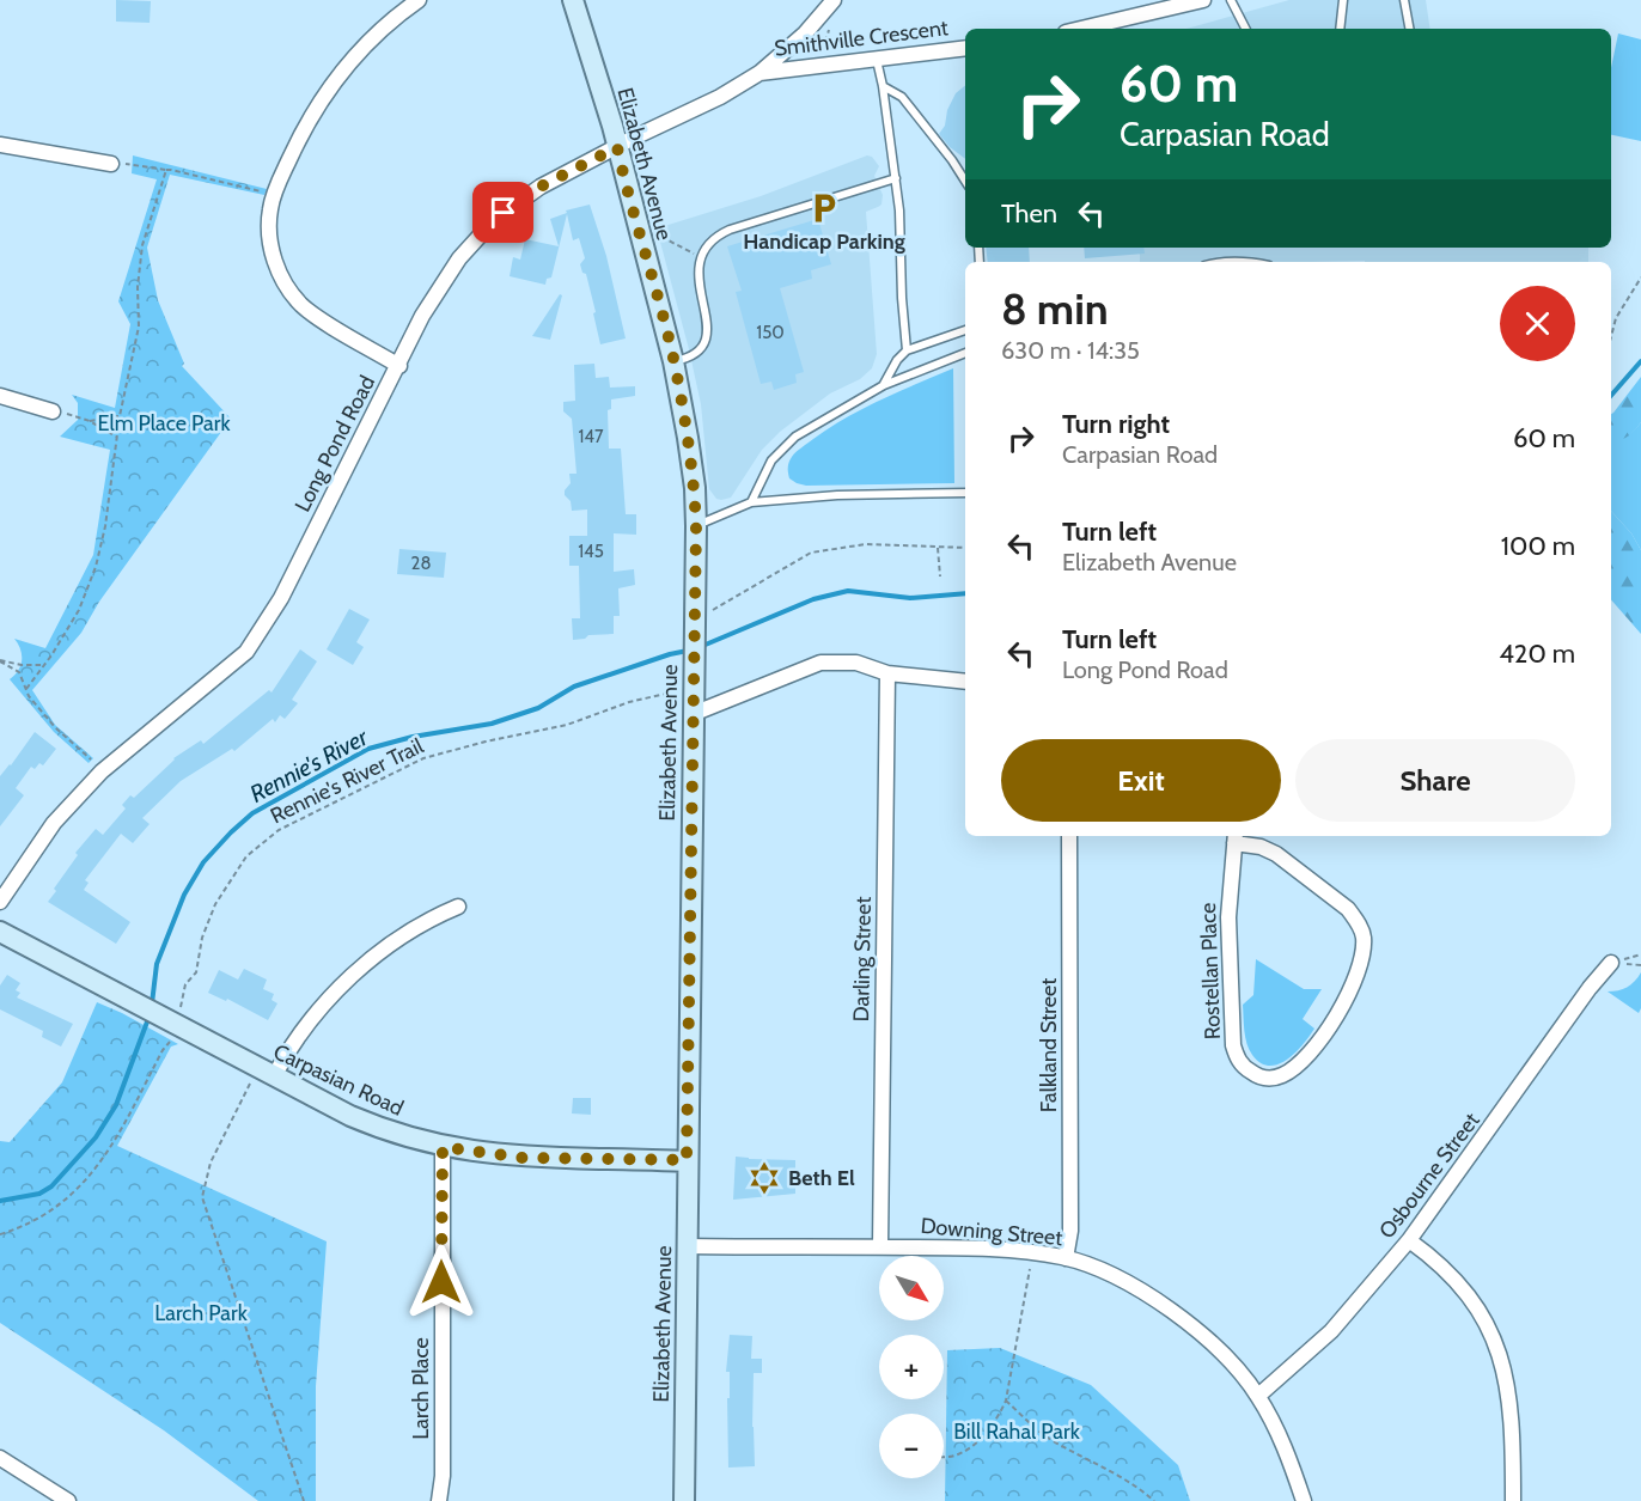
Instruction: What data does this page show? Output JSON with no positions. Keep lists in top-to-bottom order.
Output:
{
  "streets": {
    "main road": ["Elizabeth Avenue", "Carpasian Road"],
    "street": [
      "Smithville Crescent",
      "Long Pond Road",
      "Darling Street",
      "Rostellan Place",
      "Falkland Street",
      "Osbourne Street",
      "Downing Street",
      "Larch Place"
    ],
    "path": ["Rennie's River Trail"]
  },
  "crossings": [
    ["Smithville Crescent", "Long Pond Road"],
    ["Elizabeth Avenue", "Long Pond Road"],
    ["Elizabeth Avenue", "Carpasian Road"],
    ["Elizabeth Avenue", "Downing Street"],
    ["Rennie's River Trail", "Carpasian Road"],
    ["Darling Street", "Downing Street"],
    ["Falkland Street", "Downing Street"],
    ["Carpasian Road", "Larch Place"],
    ["Osbourne Street", "Downing Street"]
  ],
  "water": ["Rennie's River"],
  "parks": ["Elm Place Park", "Larch Park", "Bill Rahal Park"],
  "places": {
    "parking": ["Handicap Parking"],
    "synagogue": ["Beth El"]
  },
  "house_numbers": [
    "150",
    "147",
    "145",
    "28"
  ],
  "north": "bottom right",
  "page": {
    "turn": ["60 m", "Carpasian Road"],
    "then": "Then",
    "heading": ["8 min", "630 m · 14:35"],
    "list": [
      {
        "name": "Turn right",
        "note": "Carpasian Road",
        "value": "60 m"
      },
      {
        "name": "Turn left",
        "note": "Elizabeth Avenue",
        "value": "100 m"
      },
      {
        "name": "Turn left",
        "note": "Long Pond Road",
        "value": "420 m"
      }
    ],
    "buttons": ["Exit", "Share"],
    "map_buttons": ["+", "−"]
  }
}
